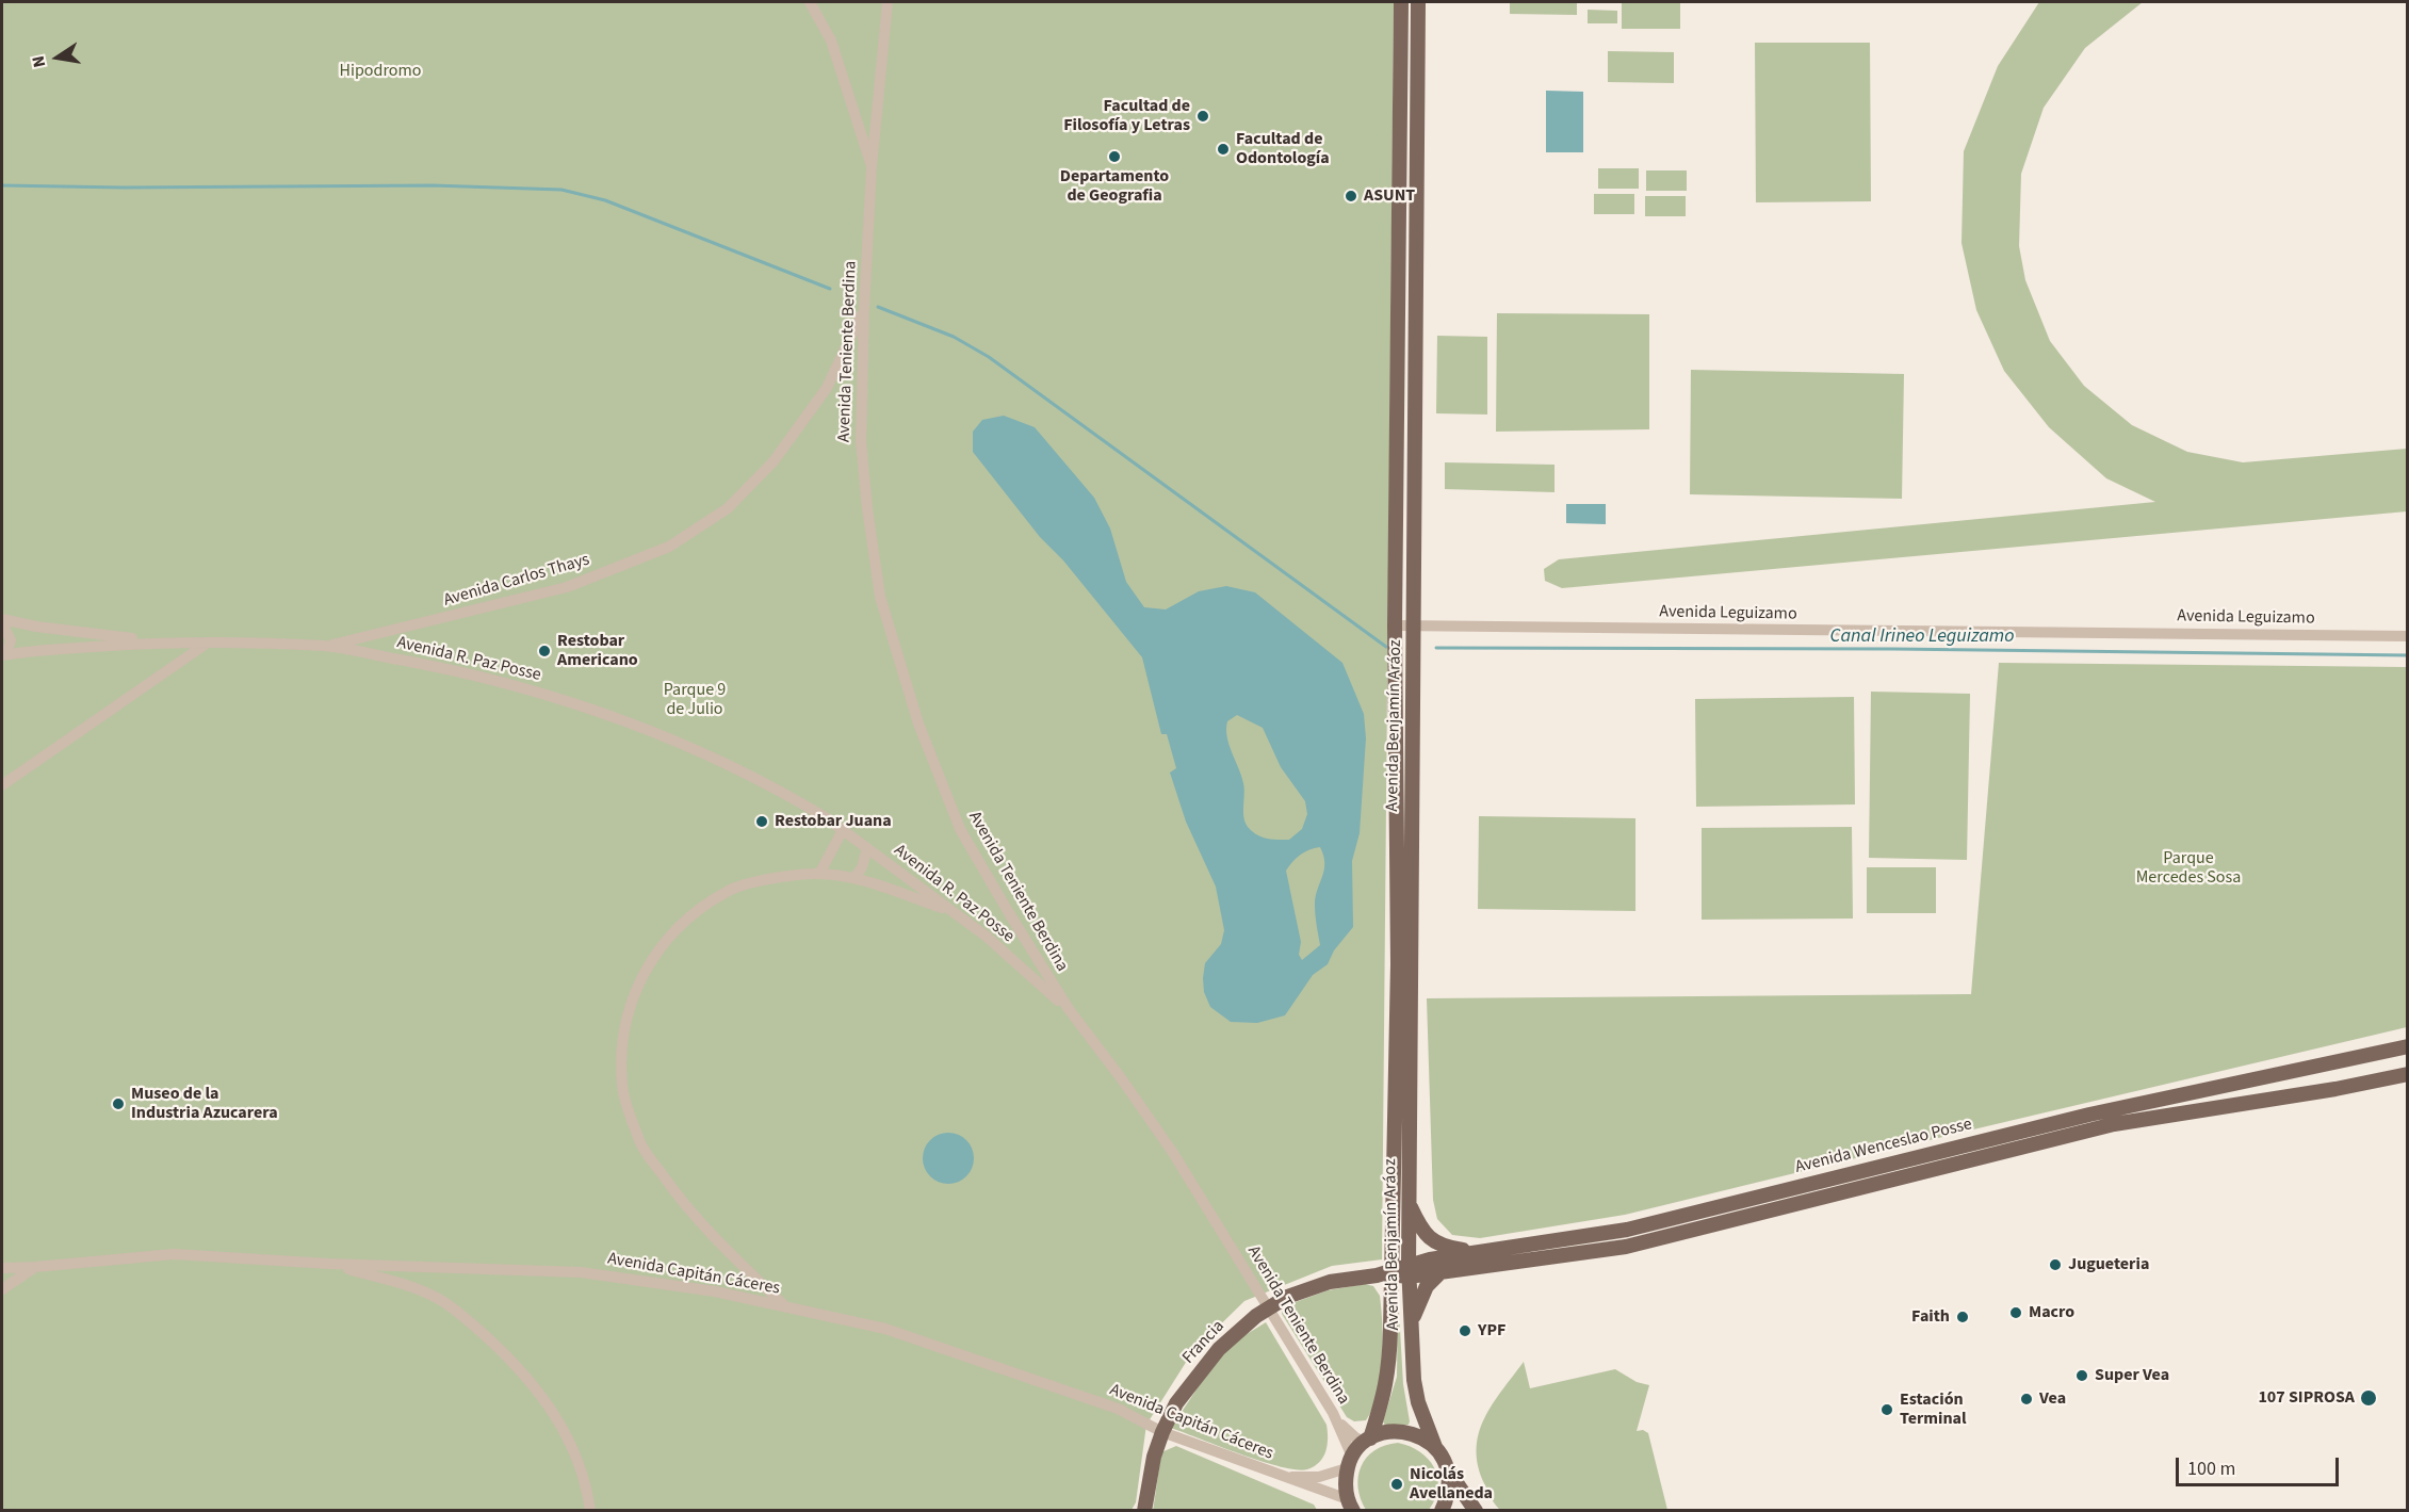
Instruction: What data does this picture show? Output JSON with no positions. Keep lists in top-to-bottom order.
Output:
{
  "streets": {
    "main road": ["Avenida Benjamín Aráoz", "Avenida Wenceslao Posse", "Francia"],
    "street": [
      "Avenida Teniente Berdina",
      "Avenida Carlos Thays",
      "Avenida Leguizamo",
      "Avenida R. Paz Posse",
      "Avenida Capitán Cáceres"
    ]
  },
  "crossings": [
    ["Avenida Teniente Berdina", "Avenida Carlos Thays"],
    ["Avenida Teniente Berdina", "Avenida R. Paz Posse"],
    ["Avenida Teniente Berdina", "Francia"],
    ["Avenida Carlos Thays", "Avenida R. Paz Posse"],
    ["Avenida Leguizamo", "Avenida Benjamín Aráoz"],
    ["Avenida Benjamín Aráoz", "Avenida Wenceslao Posse"],
    ["Avenida Wenceslao Posse", "Francia"],
    ["Avenida Capitán Cáceres", "Francia"]
  ],
  "water": ["Canal Irineo Leguizamo"],
  "parks": ["Hipodromo", "Parque 9 de Julio", "Parque Mercedes Sosa"],
  "places": [
    "Facultad de Filosofía y Letras",
    "Facultad de Odontología",
    "Departamento de Geografia",
    "ASUNT",
    "Restobar Americano",
    "Restobar Juana",
    "Museo de la Industria Azucarera",
    "Jugueteria",
    "Macro",
    "Faith",
    "YPF",
    "Super Vea",
    "107 SIPROSA",
    "Vea",
    "Estación Terminal",
    "Nicolás Avellaneda"
  ],
  "scale_bar": "100 m",
  "north": "left"
}
